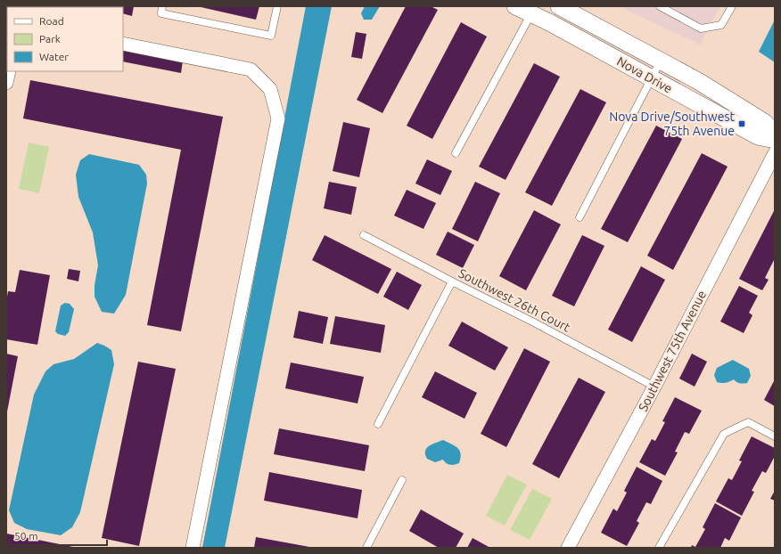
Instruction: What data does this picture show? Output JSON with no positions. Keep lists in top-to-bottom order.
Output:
{
  "streets": {
    "street": ["Nova Drive", "Southwest 75th Avenue"],
    "lane": ["Southwest 26th Court"]
  },
  "crossings": [
    ["Southwest 26th Court", "Southwest 75th Avenue"]
  ],
  "places": {
    "transit": ["Nova Drive/Southwest 75th Avenue"]
  },
  "legend": ["Road", "Park", "Water"],
  "scale_bar": "50 m"
}
